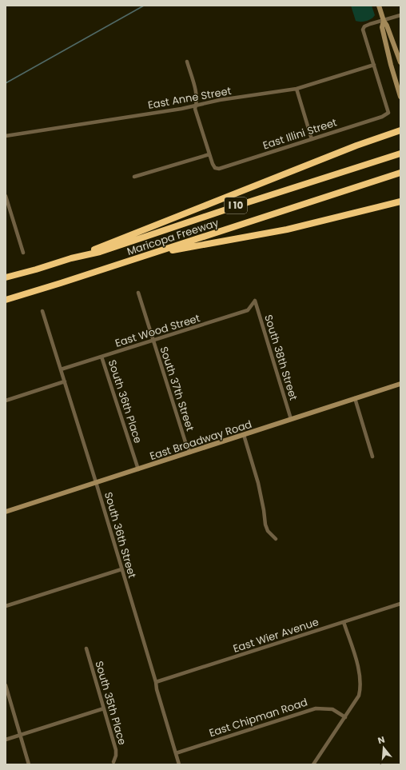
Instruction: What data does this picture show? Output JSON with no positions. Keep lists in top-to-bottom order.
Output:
{
  "streets": {
    "highway": ["I 10", "Maricopa Freeway"],
    "main road": ["East Broadway Road"],
    "street": [
      "East Anne Street",
      "East Illini Street",
      "East Wood Street",
      "South 38th Street",
      "South 37th Street",
      "South 36th Place",
      "South 36th Street",
      "East Wier Avenue",
      "South 35th Place",
      "East Chipman Road"
    ]
  },
  "crossings": [
    ["East Anne Street", "East Illini Street"],
    ["East Wood Street", "South 38th Street"],
    ["East Wood Street", "South 37th Street"],
    ["East Wood Street", "South 36th Place"],
    ["East Wood Street", "South 36th Street"],
    ["South 38th Street", "East Broadway Road"],
    ["South 37th Street", "East Broadway Road"],
    ["South 36th Place", "East Broadway Road"],
    ["East Broadway Road", "South 36th Street"],
    ["South 36th Street", "East Wier Avenue"],
    ["South 36th Street", "East Chipman Road"]
  ],
  "north": "top"
}
